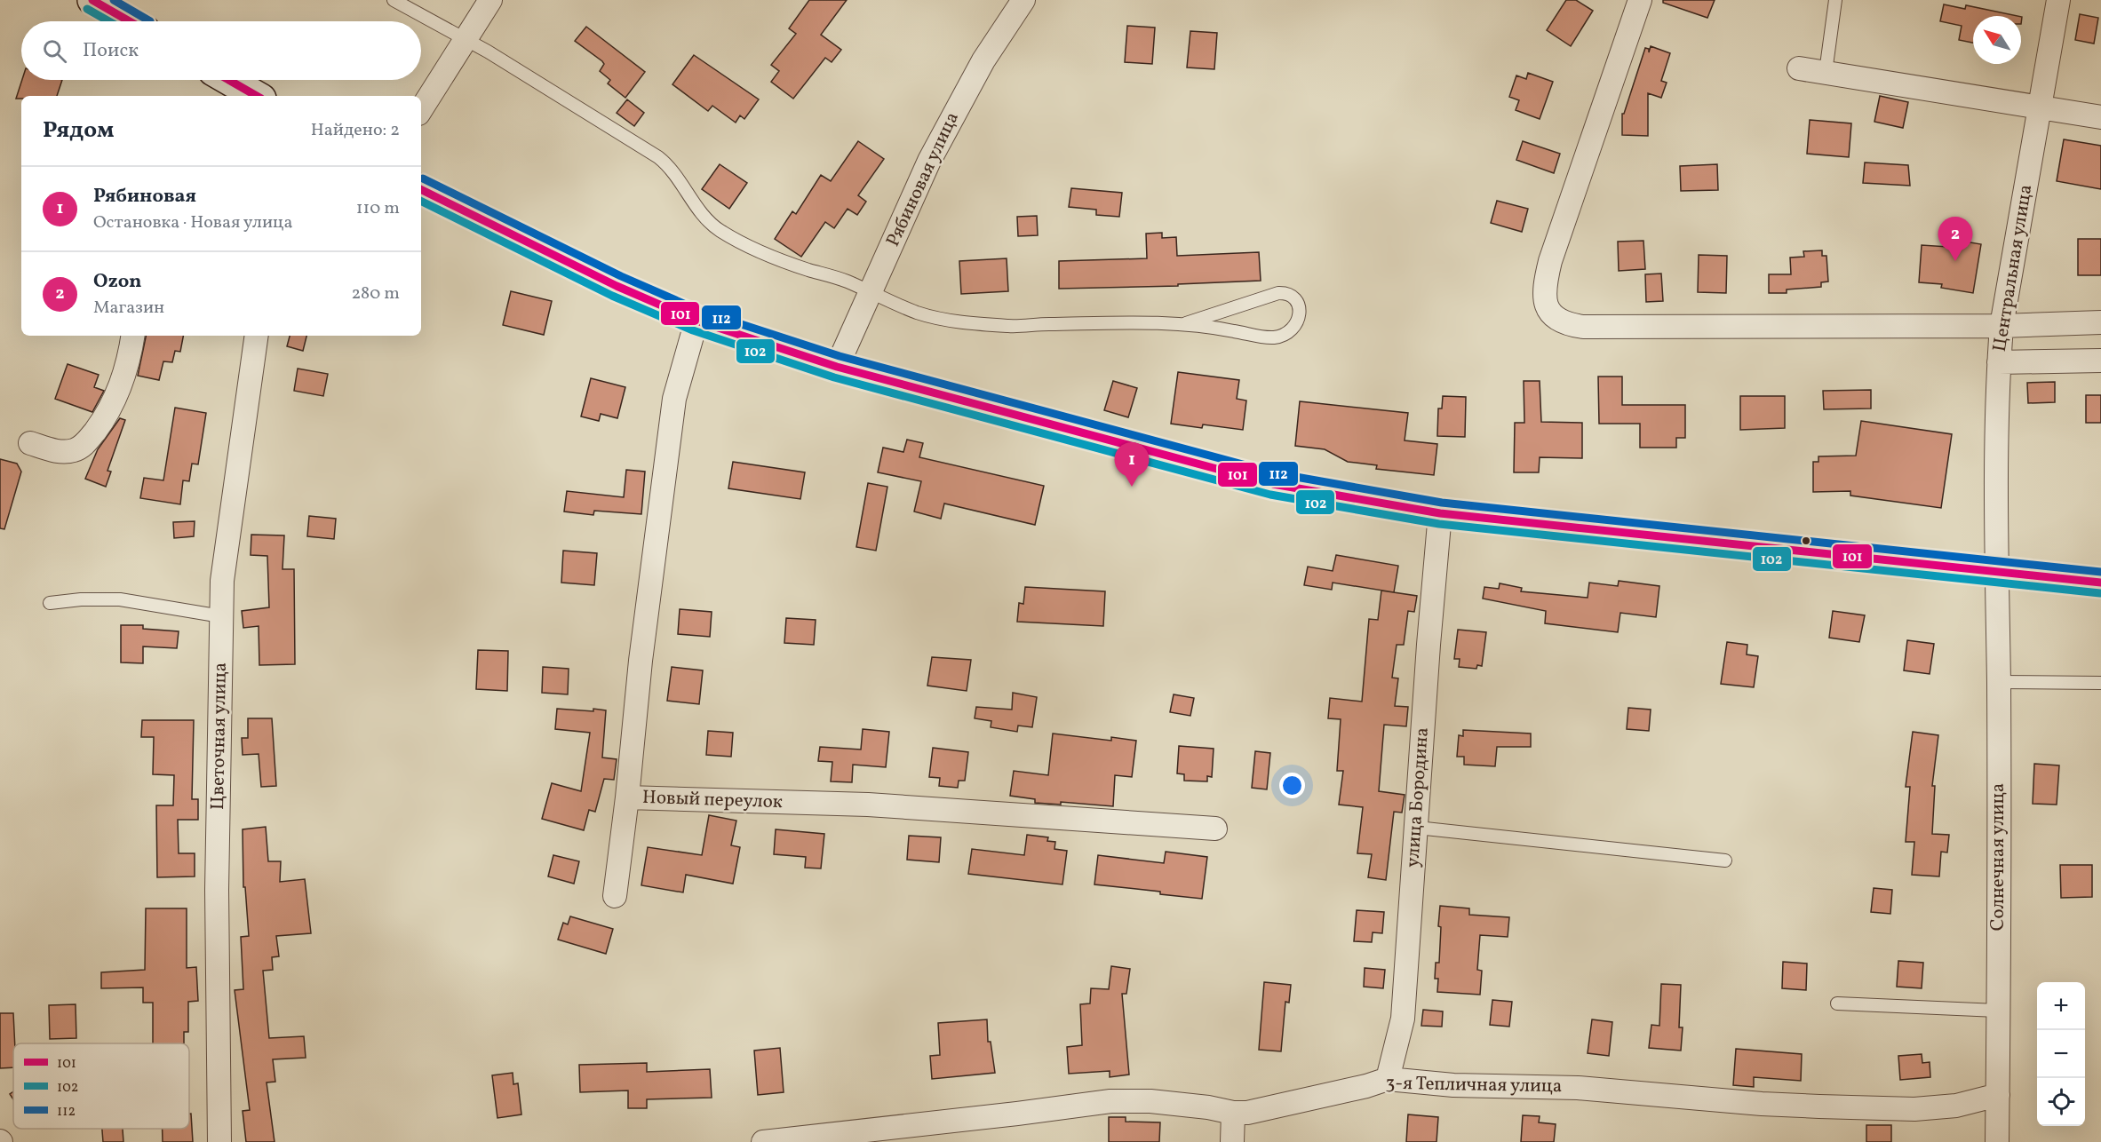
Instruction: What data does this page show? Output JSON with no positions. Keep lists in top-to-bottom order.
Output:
{
  "streets": {
    "street": [
      "Рябиновая улица",
      "Центральная улица",
      "Цветочная улица",
      "улица Бородина",
      "Новый переулок",
      "Солнечная улица",
      "3-я Тепличная улица"
    ]
  },
  "crossings": [
    ["Центральная улица", "Солнечная улица"],
    ["улица Бородина", "3-я Тепличная улица"],
    ["Солнечная улица", "3-я Тепличная улица"]
  ],
  "lines": ["transit line 101", "transit line 112", "transit line 102"],
  "legend": ["101", "102", "112"],
  "north": "top left",
  "page": {
    "search": "Поиск",
    "heading": ["Рядом", "Найдено: 2"],
    "list": [
      {
        "mark": "1",
        "name": "Рябиновая",
        "note": "Остановка · Новая улица",
        "value": "110 m"
      },
      {
        "mark": "2",
        "name": "Ozon",
        "note": "Магазин",
        "value": "280 m"
      }
    ],
    "pins": ["2", "1"],
    "map_buttons": ["+", "−"]
  }
}
